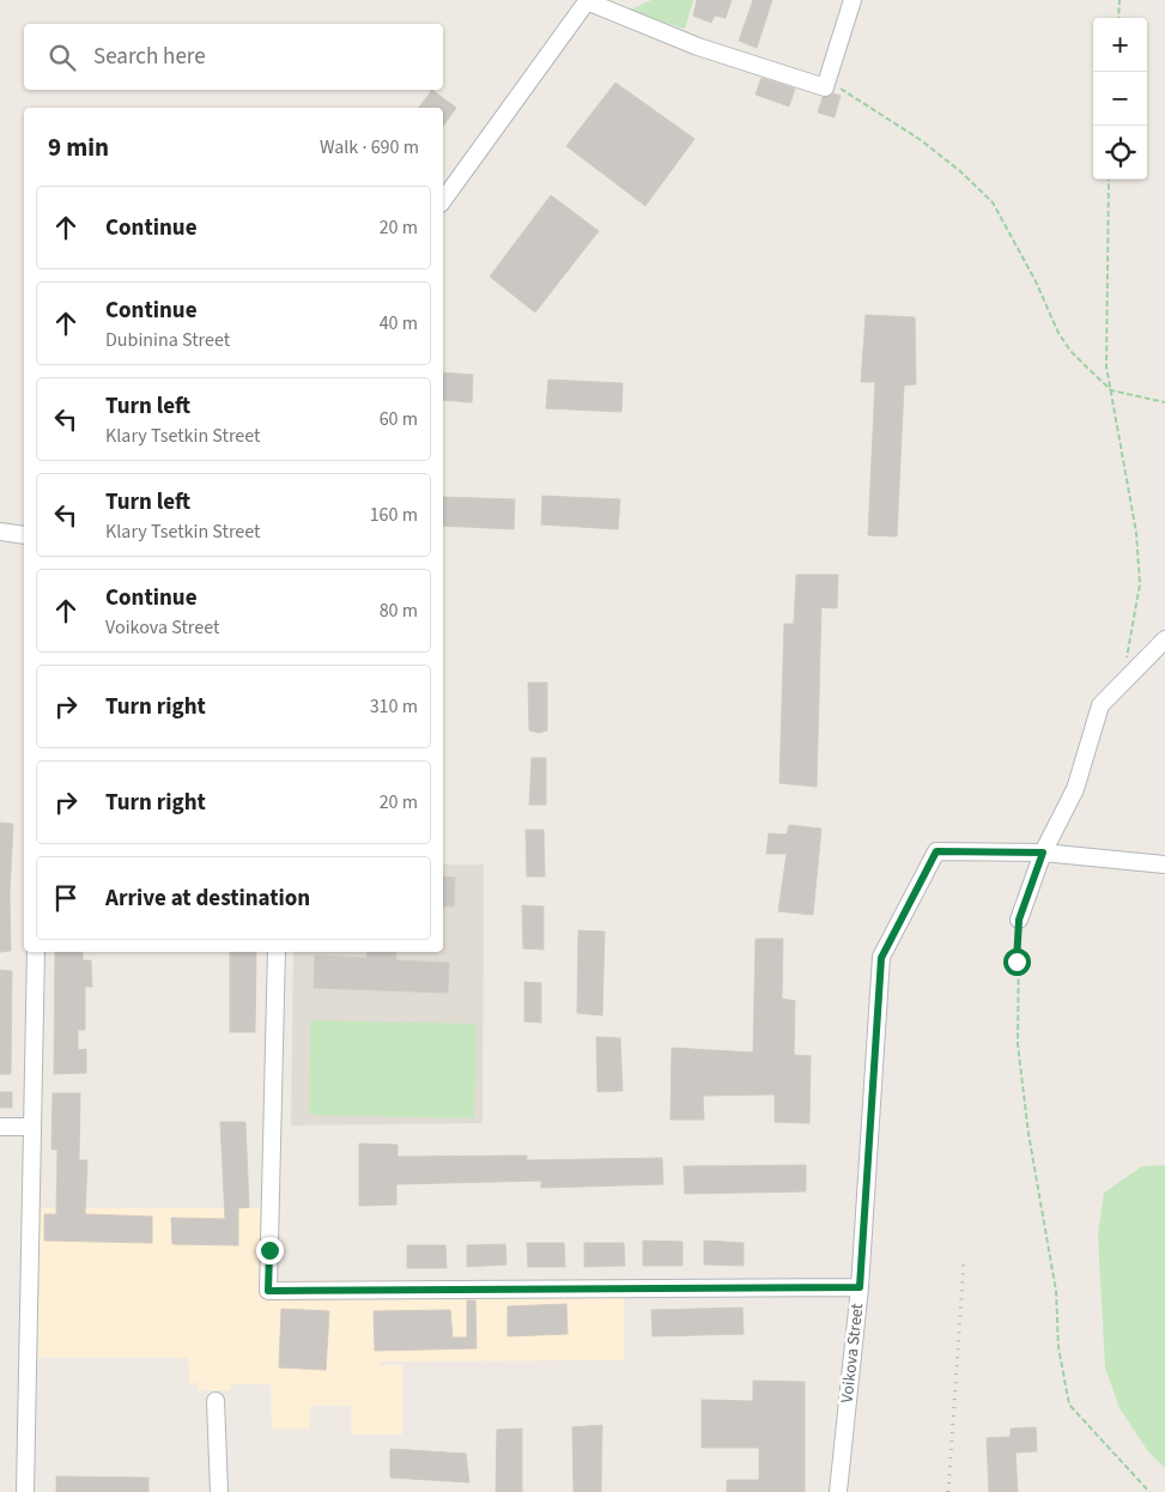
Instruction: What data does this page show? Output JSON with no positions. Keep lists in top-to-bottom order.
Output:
{
  "streets": {
    "street": ["Voikova Street"]
  },
  "page": {
    "map_buttons": ["+", "−"],
    "search": "Search here",
    "heading": ["9 min", "Walk · 690 m"],
    "list": [
      ["Continue", "20 m"],
      ["Continue", "Dubinina Street", "40 m"],
      ["Turn left", "Klary Tsetkin Street", "60 m"],
      ["Turn left", "Klary Tsetkin Street", "160 m"],
      ["Continue", "Voikova Street", "80 m"],
      ["Turn right", "310 m"],
      ["Turn right", "20 m"],
      "Arrive at destination"
    ]
  }
}
